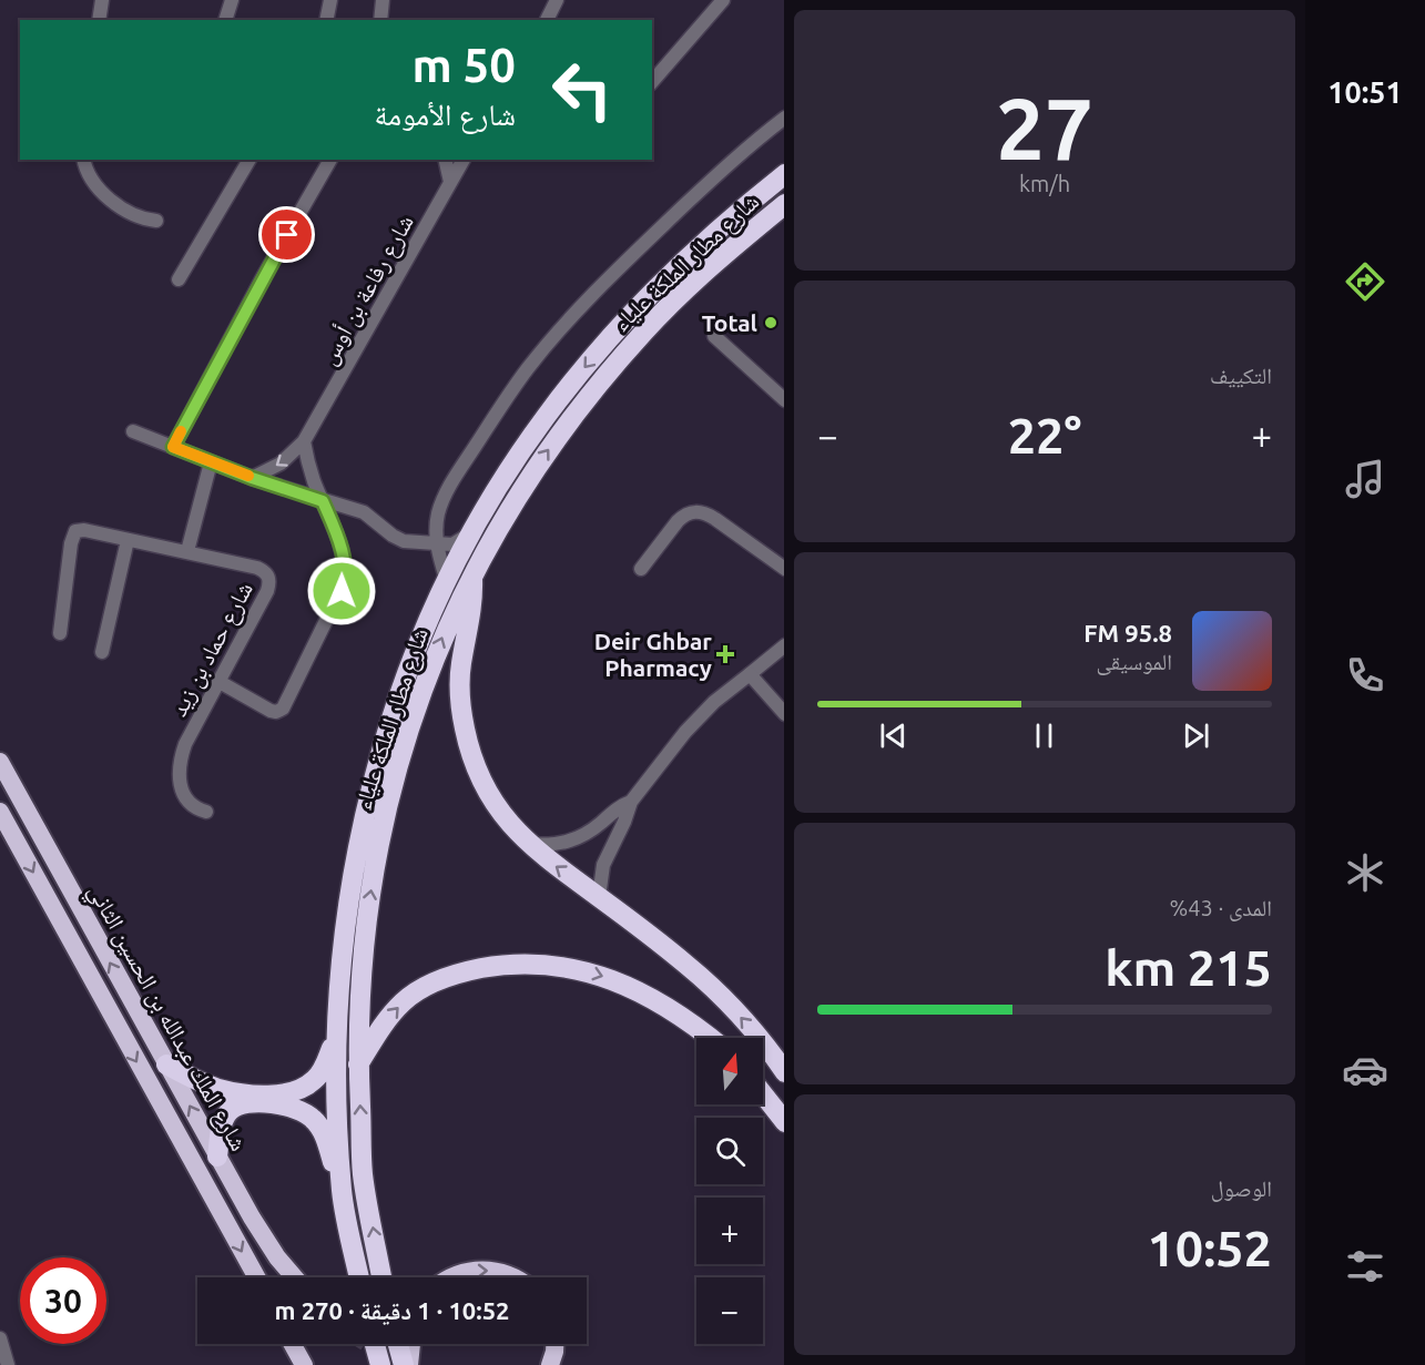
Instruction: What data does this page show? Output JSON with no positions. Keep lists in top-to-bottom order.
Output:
{
  "streets": {
    "highway": ["شارع مطار الملكة علياء", "شارع الملك عبدالله بن الحسين الثاني"],
    "street": ["شارع رفاعة بن أوس", "شارع حماد بن زيد"]
  },
  "places": {
    "other": ["Total"],
    "health": ["Deir Ghbar Pharmacy"]
  },
  "north": "top",
  "page": {
    "tabs": "10:51",
    "tile": [
      ["27", "km/h"],
      "التكييف",
      ["المدى · 43%", "215 km"],
      ["الوصول", "10:52"]
    ],
    "turn": ["50 m", "شارع الأمومة"],
    "heat": ["−", "22°", "+"],
    "song": ["95.8 FM", "الموسيقى"],
    "map_buttons": ["+", "−"],
    "limit": "30",
    "trip": "10:52 · 1 دقيقة · 270 m"
  }
}
